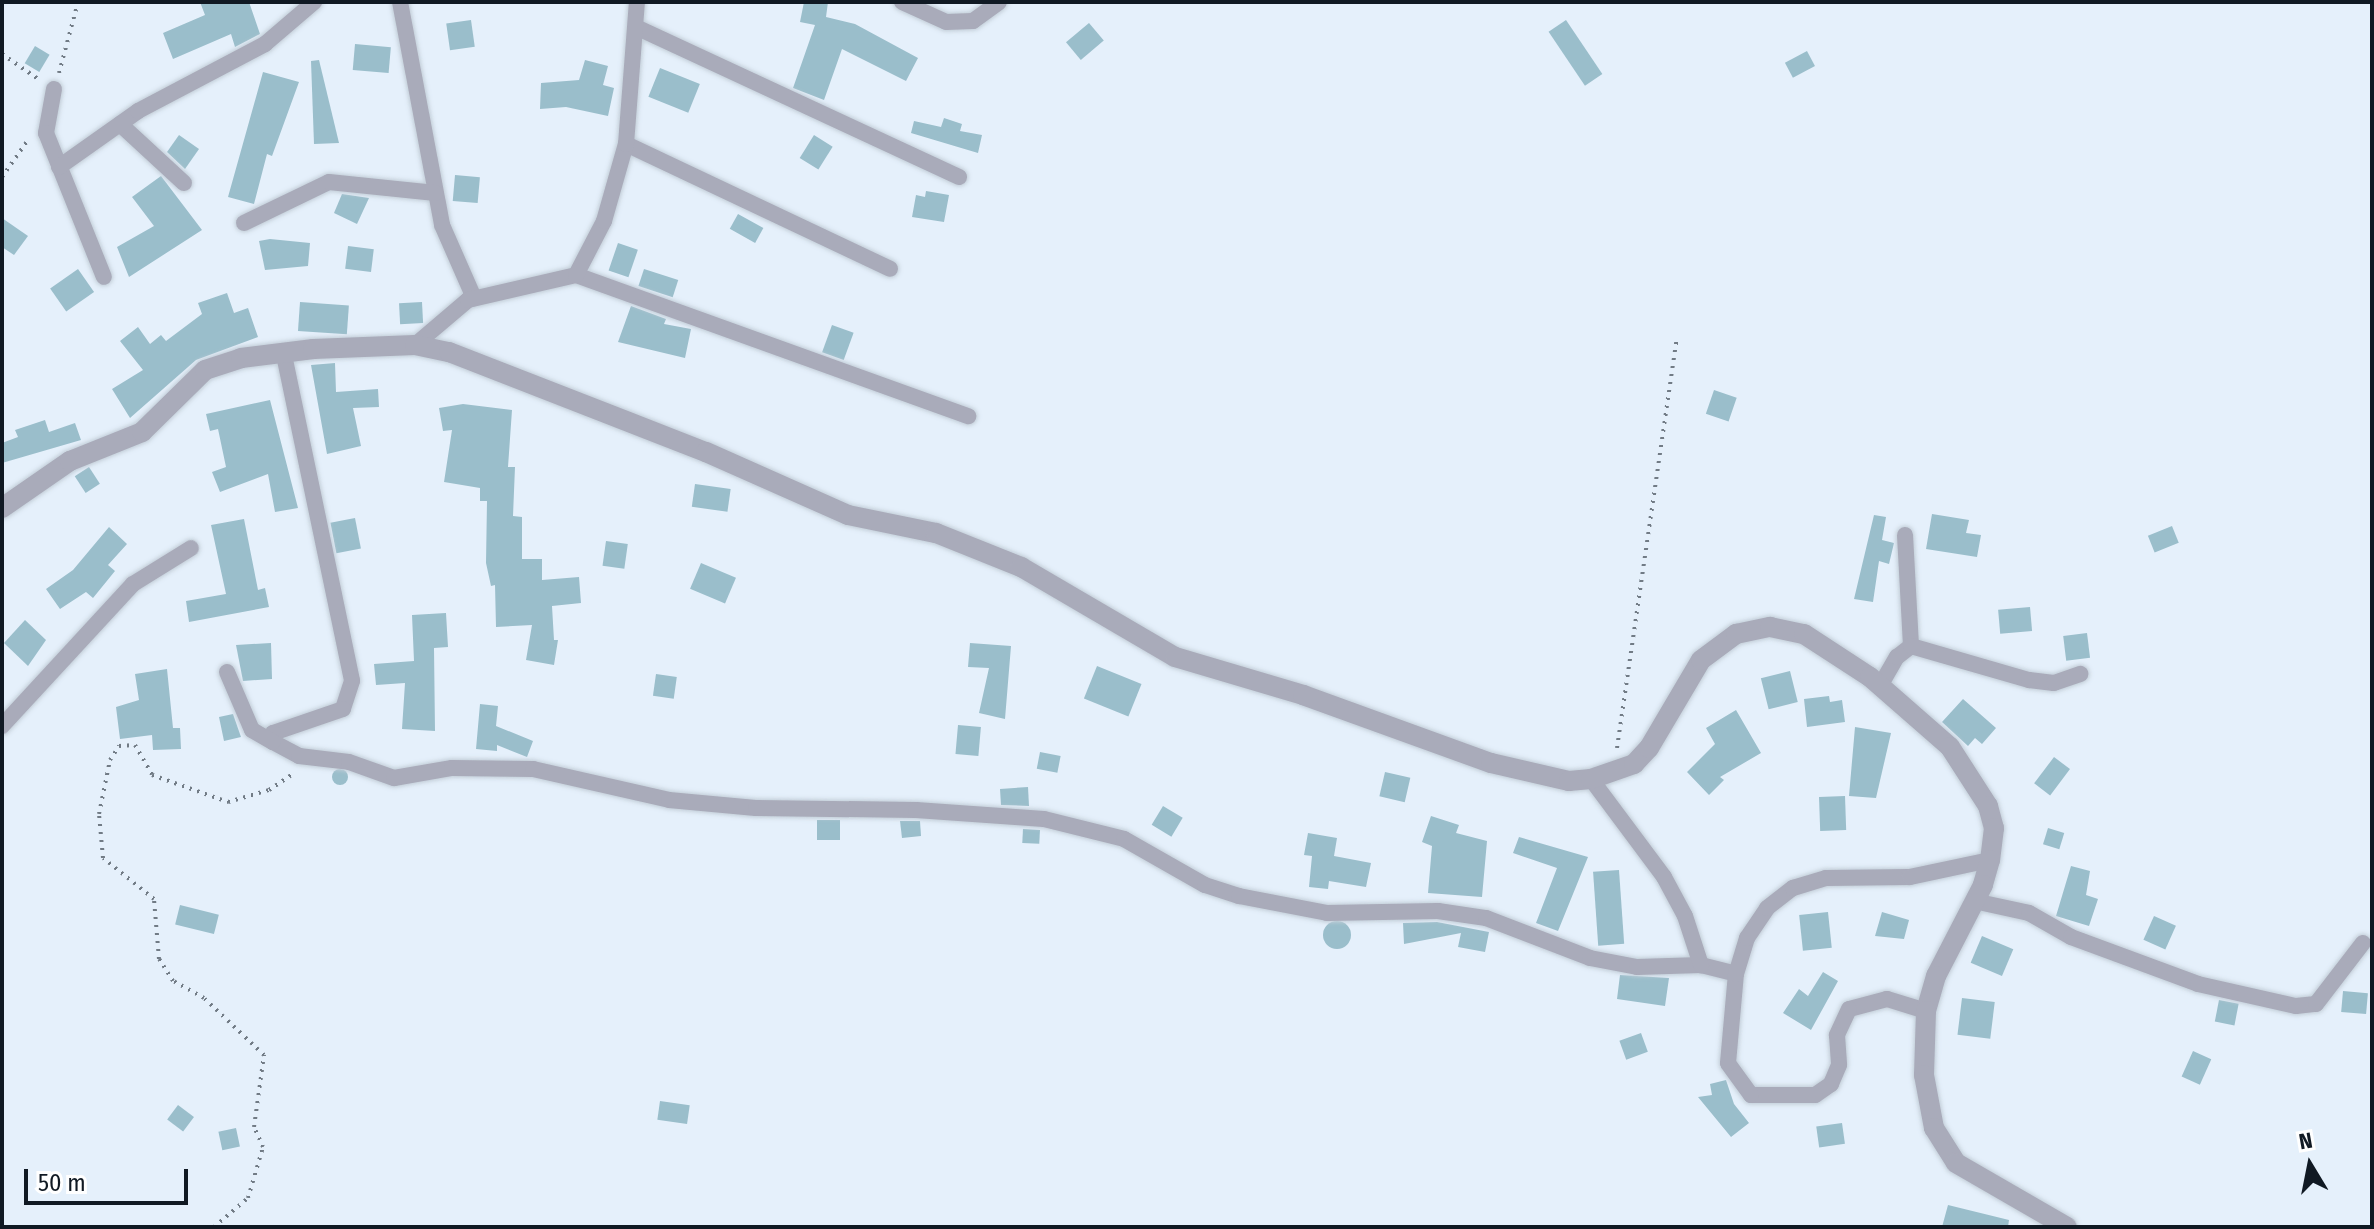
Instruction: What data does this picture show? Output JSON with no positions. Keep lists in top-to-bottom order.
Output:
{
  "scale_bar": "50 m",
  "north": "top"
}
